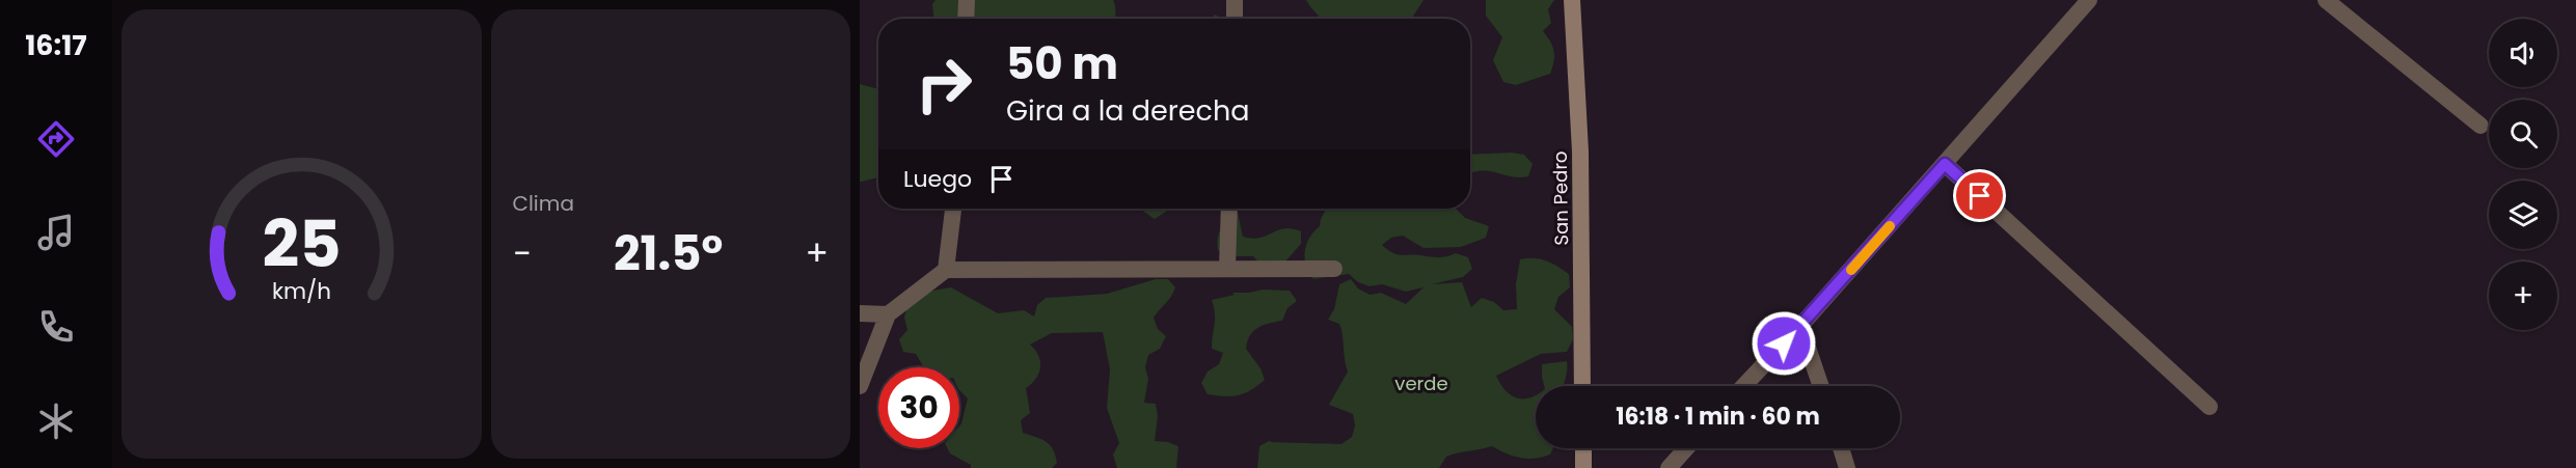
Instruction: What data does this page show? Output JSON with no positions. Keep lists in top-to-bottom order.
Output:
{
  "streets": {
    "main road": ["San Pedro"]
  },
  "parks": ["verde"],
  "page": {
    "tabs": "16:17",
    "tile": "Clima",
    "map_buttons": "+",
    "turn": ["50 m", "Gira a la derecha"],
    "then": "Luego",
    "heat": ["−", "21.5°", "+"],
    "limit": "30",
    "trip": "16:18 · 1 min · 60 m",
    "gauge": ["25", "km/h"]
  }
}
